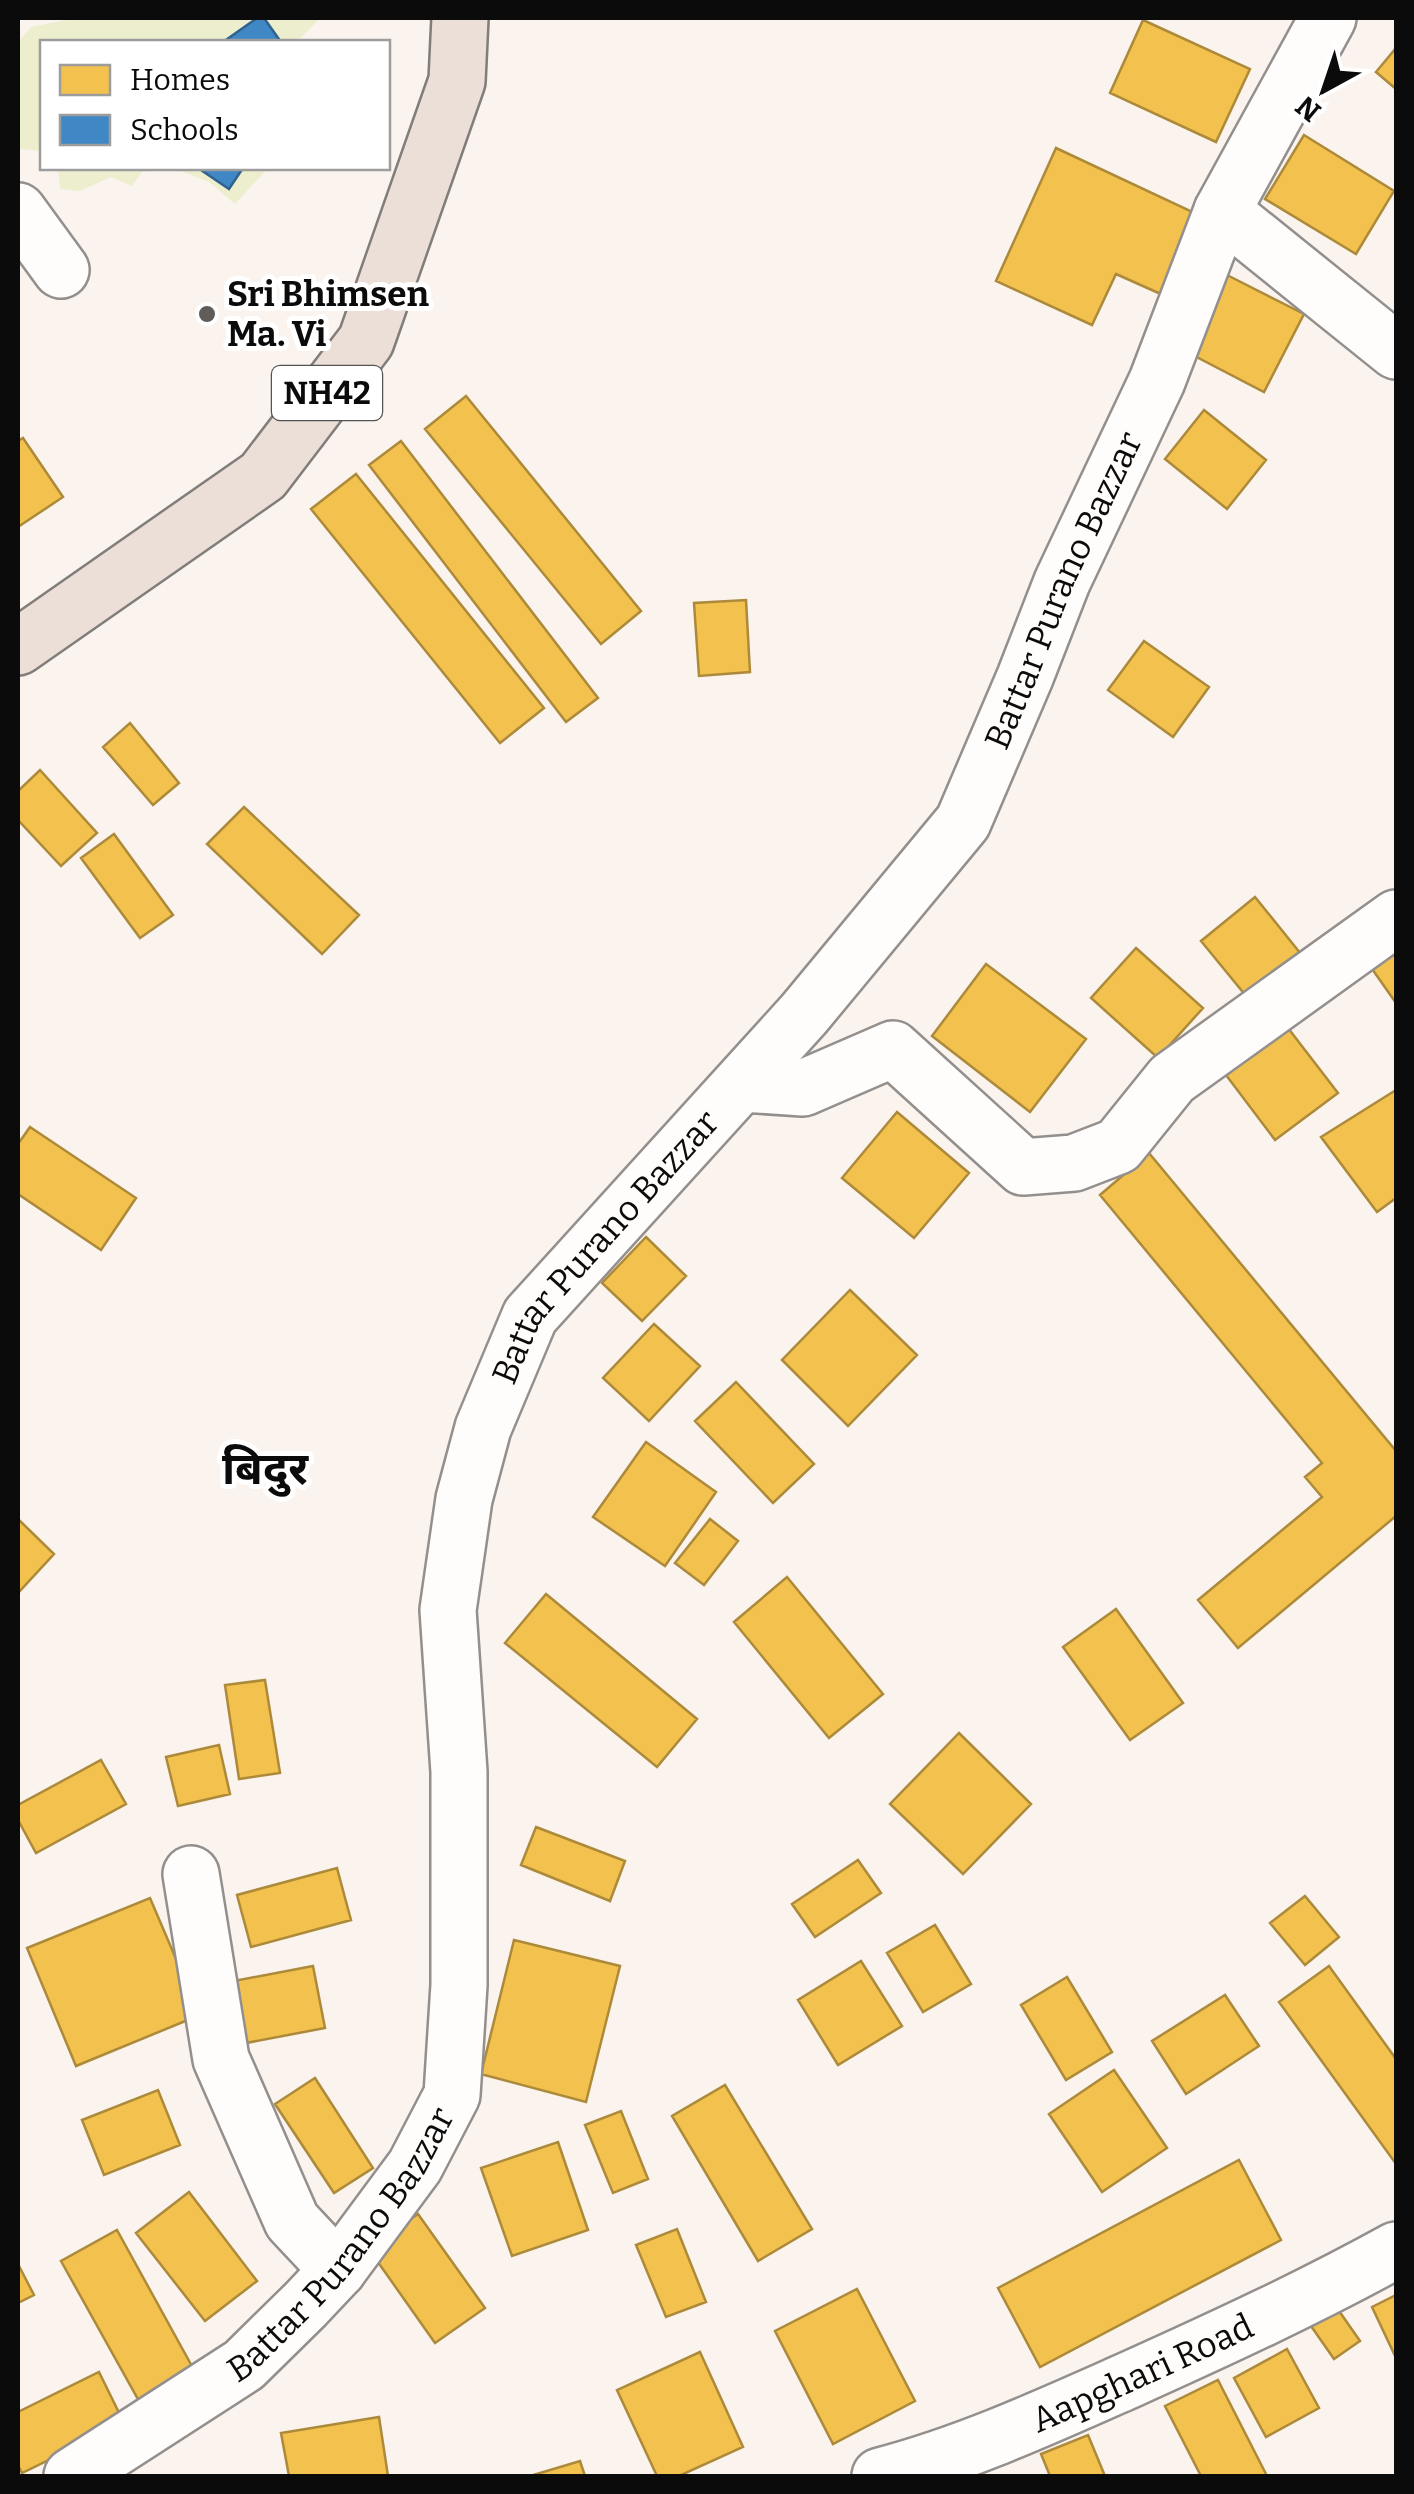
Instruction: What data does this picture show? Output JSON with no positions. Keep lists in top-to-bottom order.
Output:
{
  "streets": {
    "main road": ["NH42"],
    "street": ["Battar Purano Bazzar", "Aapghari Road"]
  },
  "districts": ["बिदुर"],
  "places": ["Sri Bhimsen Ma. Vi"],
  "legend": ["Homes", "Schools"],
  "north": "bottom left"
}
